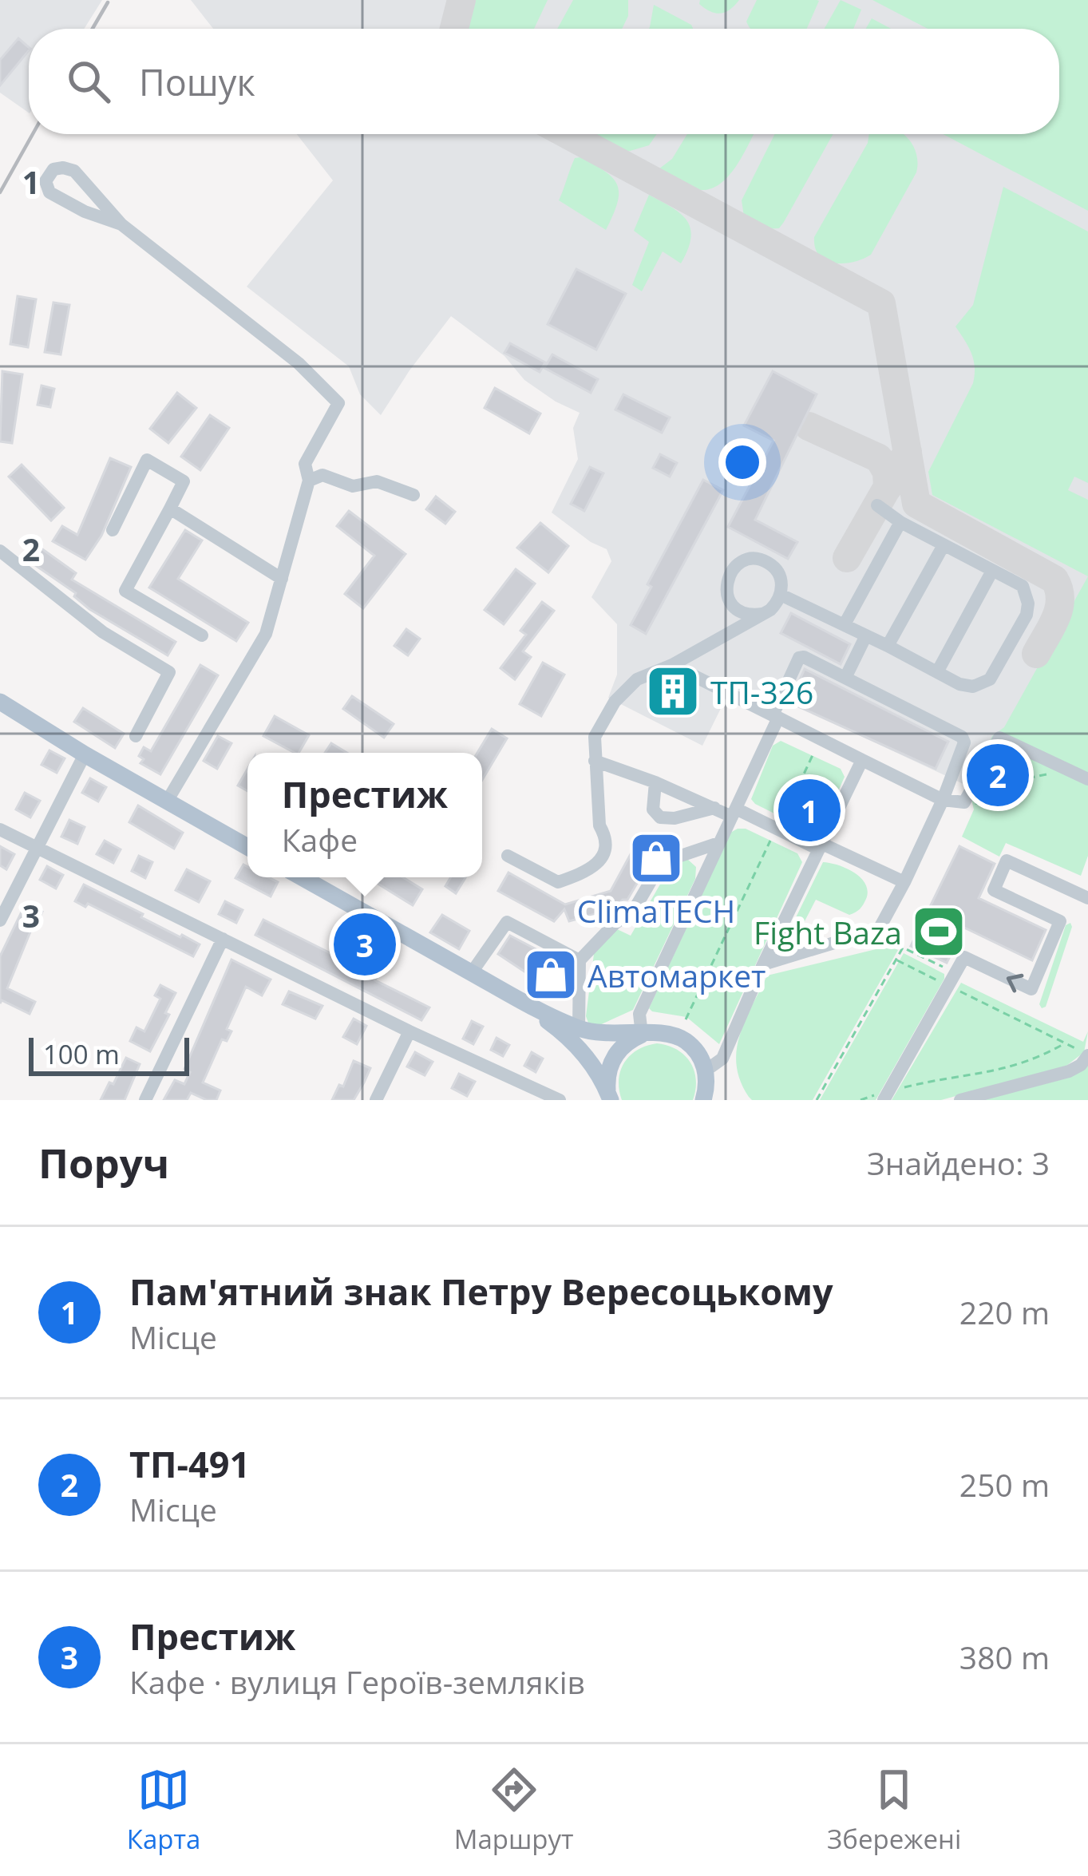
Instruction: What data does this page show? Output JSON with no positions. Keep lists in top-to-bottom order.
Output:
{
  "places": {
    "building": ["ТП-326"],
    "shop": ["ClimaTECH", "Автомаркет"],
    "sports": ["Fight Baza"]
  },
  "scale_bar": "100 m",
  "page": {
    "search": "Пошук",
    "pins": ["2", "1", "3"],
    "popup": ["Престиж", "Кафе"],
    "scale": "100 m",
    "heading": ["Поруч", "Знайдено: 3"],
    "list": [
      {
        "mark": "1",
        "name": "Пам'ятний знак Петру Вересоцькому",
        "note": "Місце",
        "value": "220 m"
      },
      {
        "mark": "2",
        "name": "ТП-491",
        "note": "Місце",
        "value": "250 m"
      },
      {
        "mark": "3",
        "name": "Престиж",
        "note": "Кафе · вулиця Героїв-земляків",
        "value": "380 m"
      }
    ],
    "nav": ["Карта", "Маршрут", "Збережені"]
  },
  "grid": {
    "rows": ["1", "2", "3"]
  }
}
